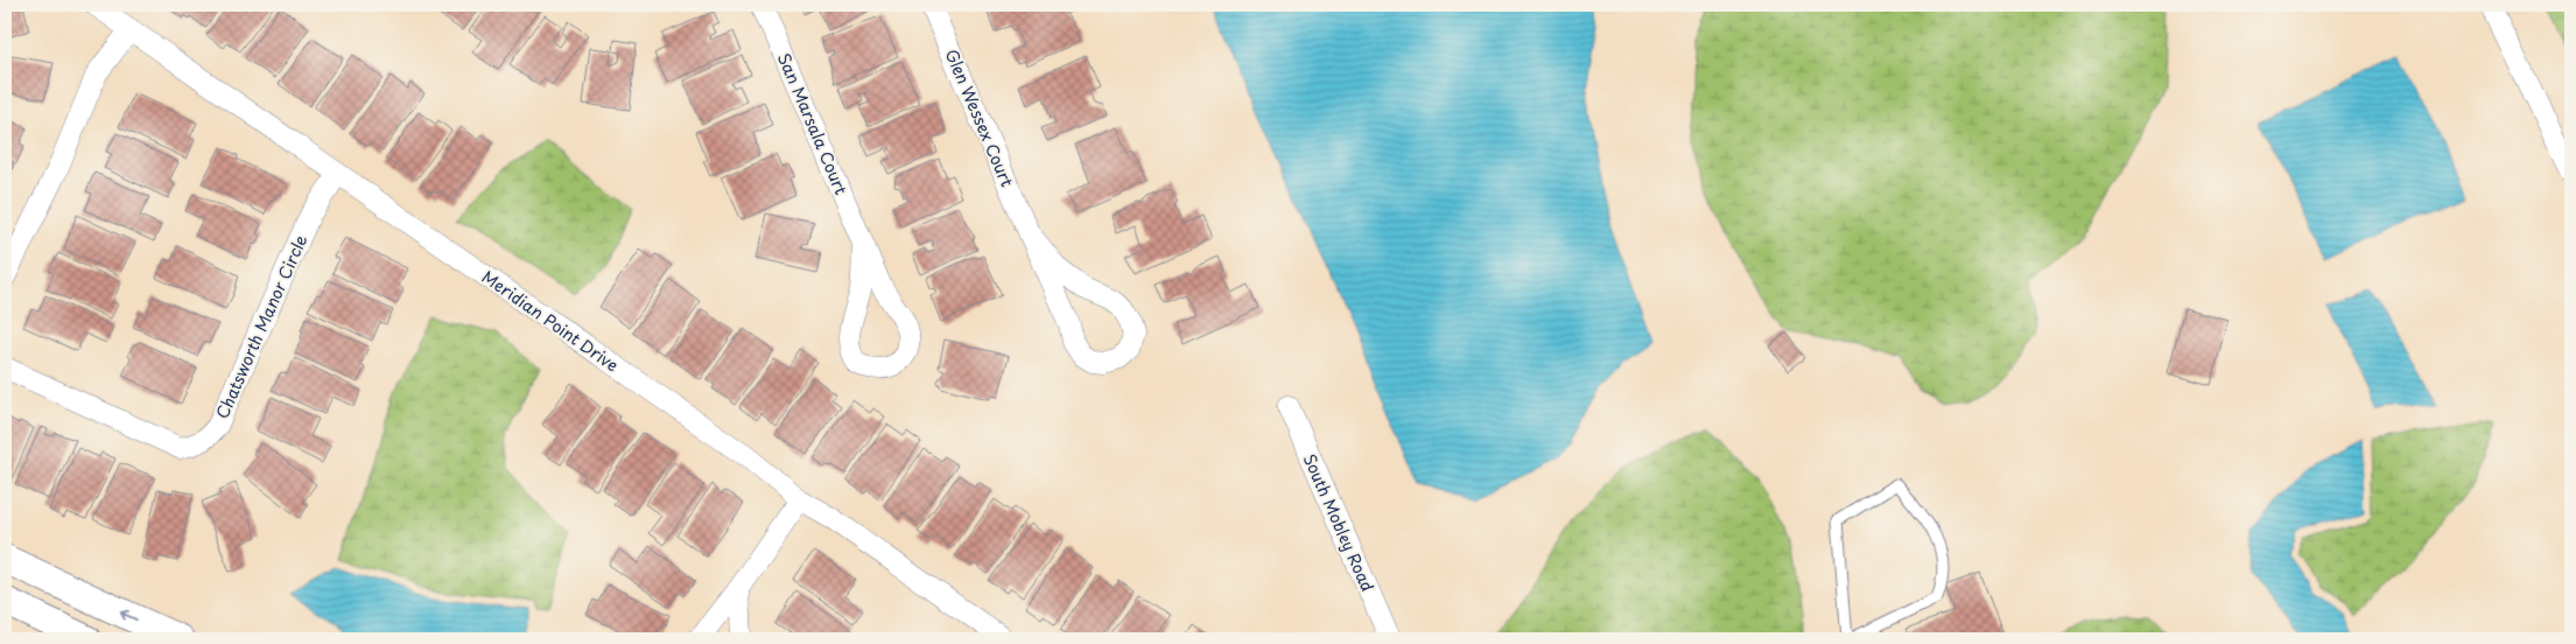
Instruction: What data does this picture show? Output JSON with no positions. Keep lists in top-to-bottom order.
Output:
{
  "streets": {
    "street": [
      "Glen Wessex Court",
      "San Marsala Court",
      "Meridian Point Drive",
      "Chatsworth Manor Circle",
      "South Mobley Road"
    ]
  },
  "crossings": [
    ["Meridian Point Drive", "Chatsworth Manor Circle"]
  ]
}
